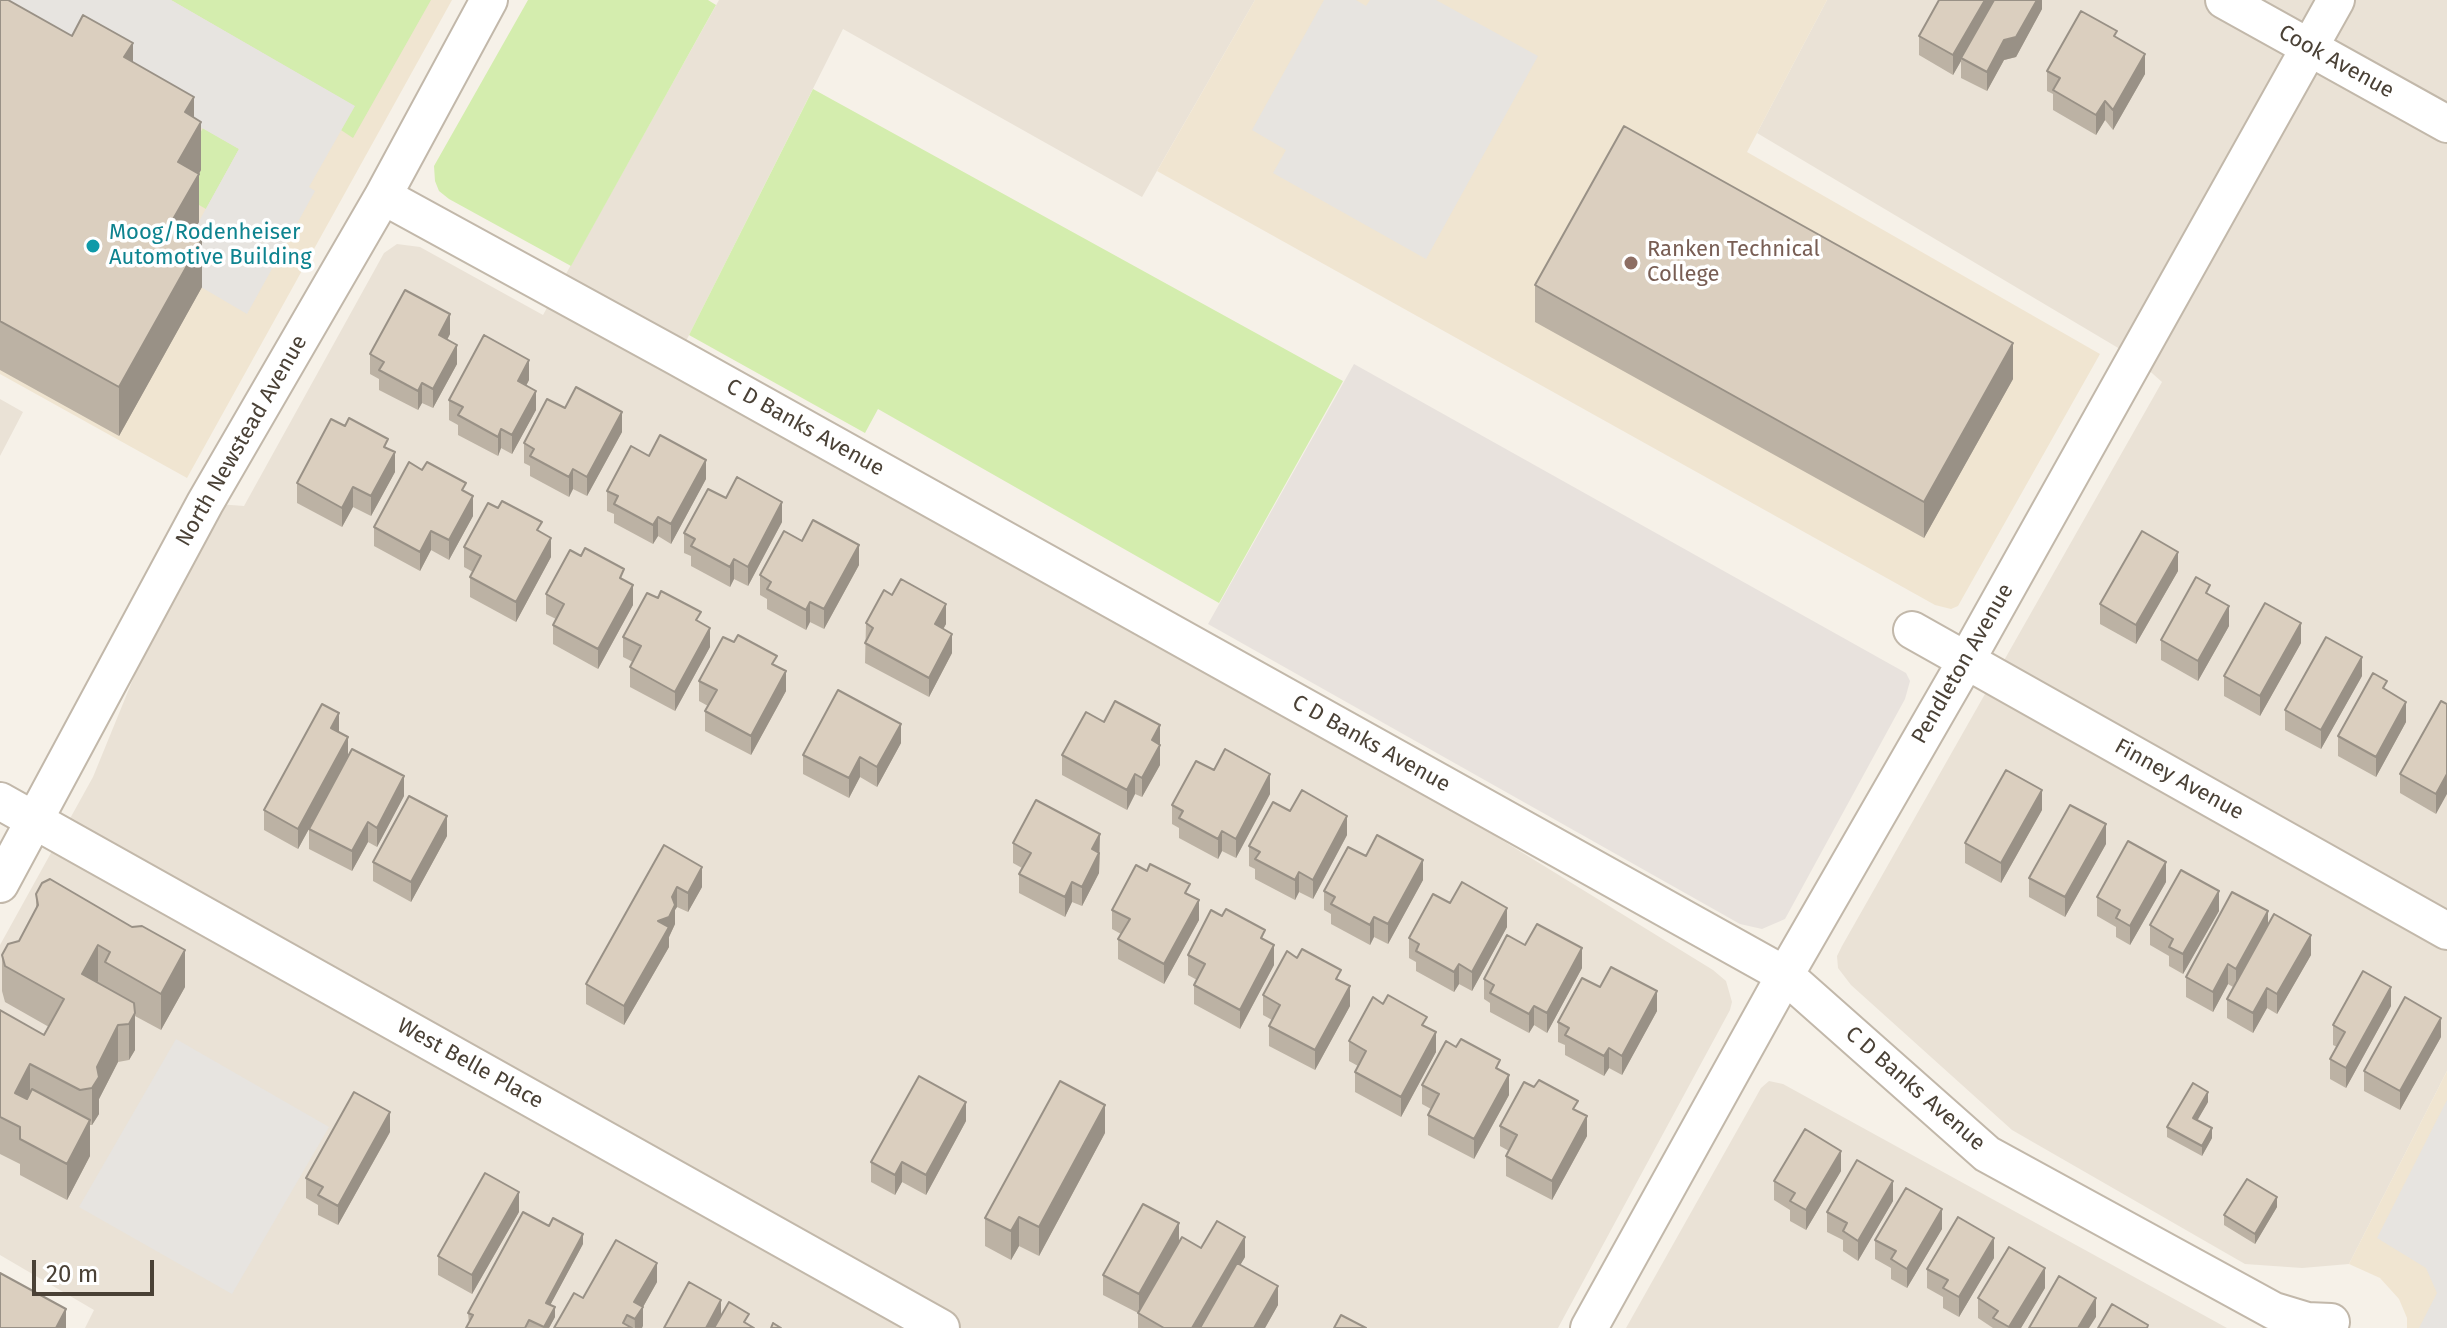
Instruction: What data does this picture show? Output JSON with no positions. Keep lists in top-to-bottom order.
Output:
{
  "streets": {
    "street": [
      "Cook Avenue",
      "C D Banks Avenue",
      "North Newstead Avenue",
      "Pendleton Avenue",
      "Finney Avenue",
      "West Belle Place"
    ]
  },
  "crossings": [
    ["Cook Avenue", "Pendleton Avenue"],
    ["C D Banks Avenue", "North Newstead Avenue"],
    ["C D Banks Avenue", "Pendleton Avenue"],
    ["North Newstead Avenue", "West Belle Place"],
    ["Pendleton Avenue", "Finney Avenue"]
  ],
  "places": ["Moog/Rodenheiser Automotive Building", "Ranken Technical College"],
  "scale_bar": "20 m"
}
